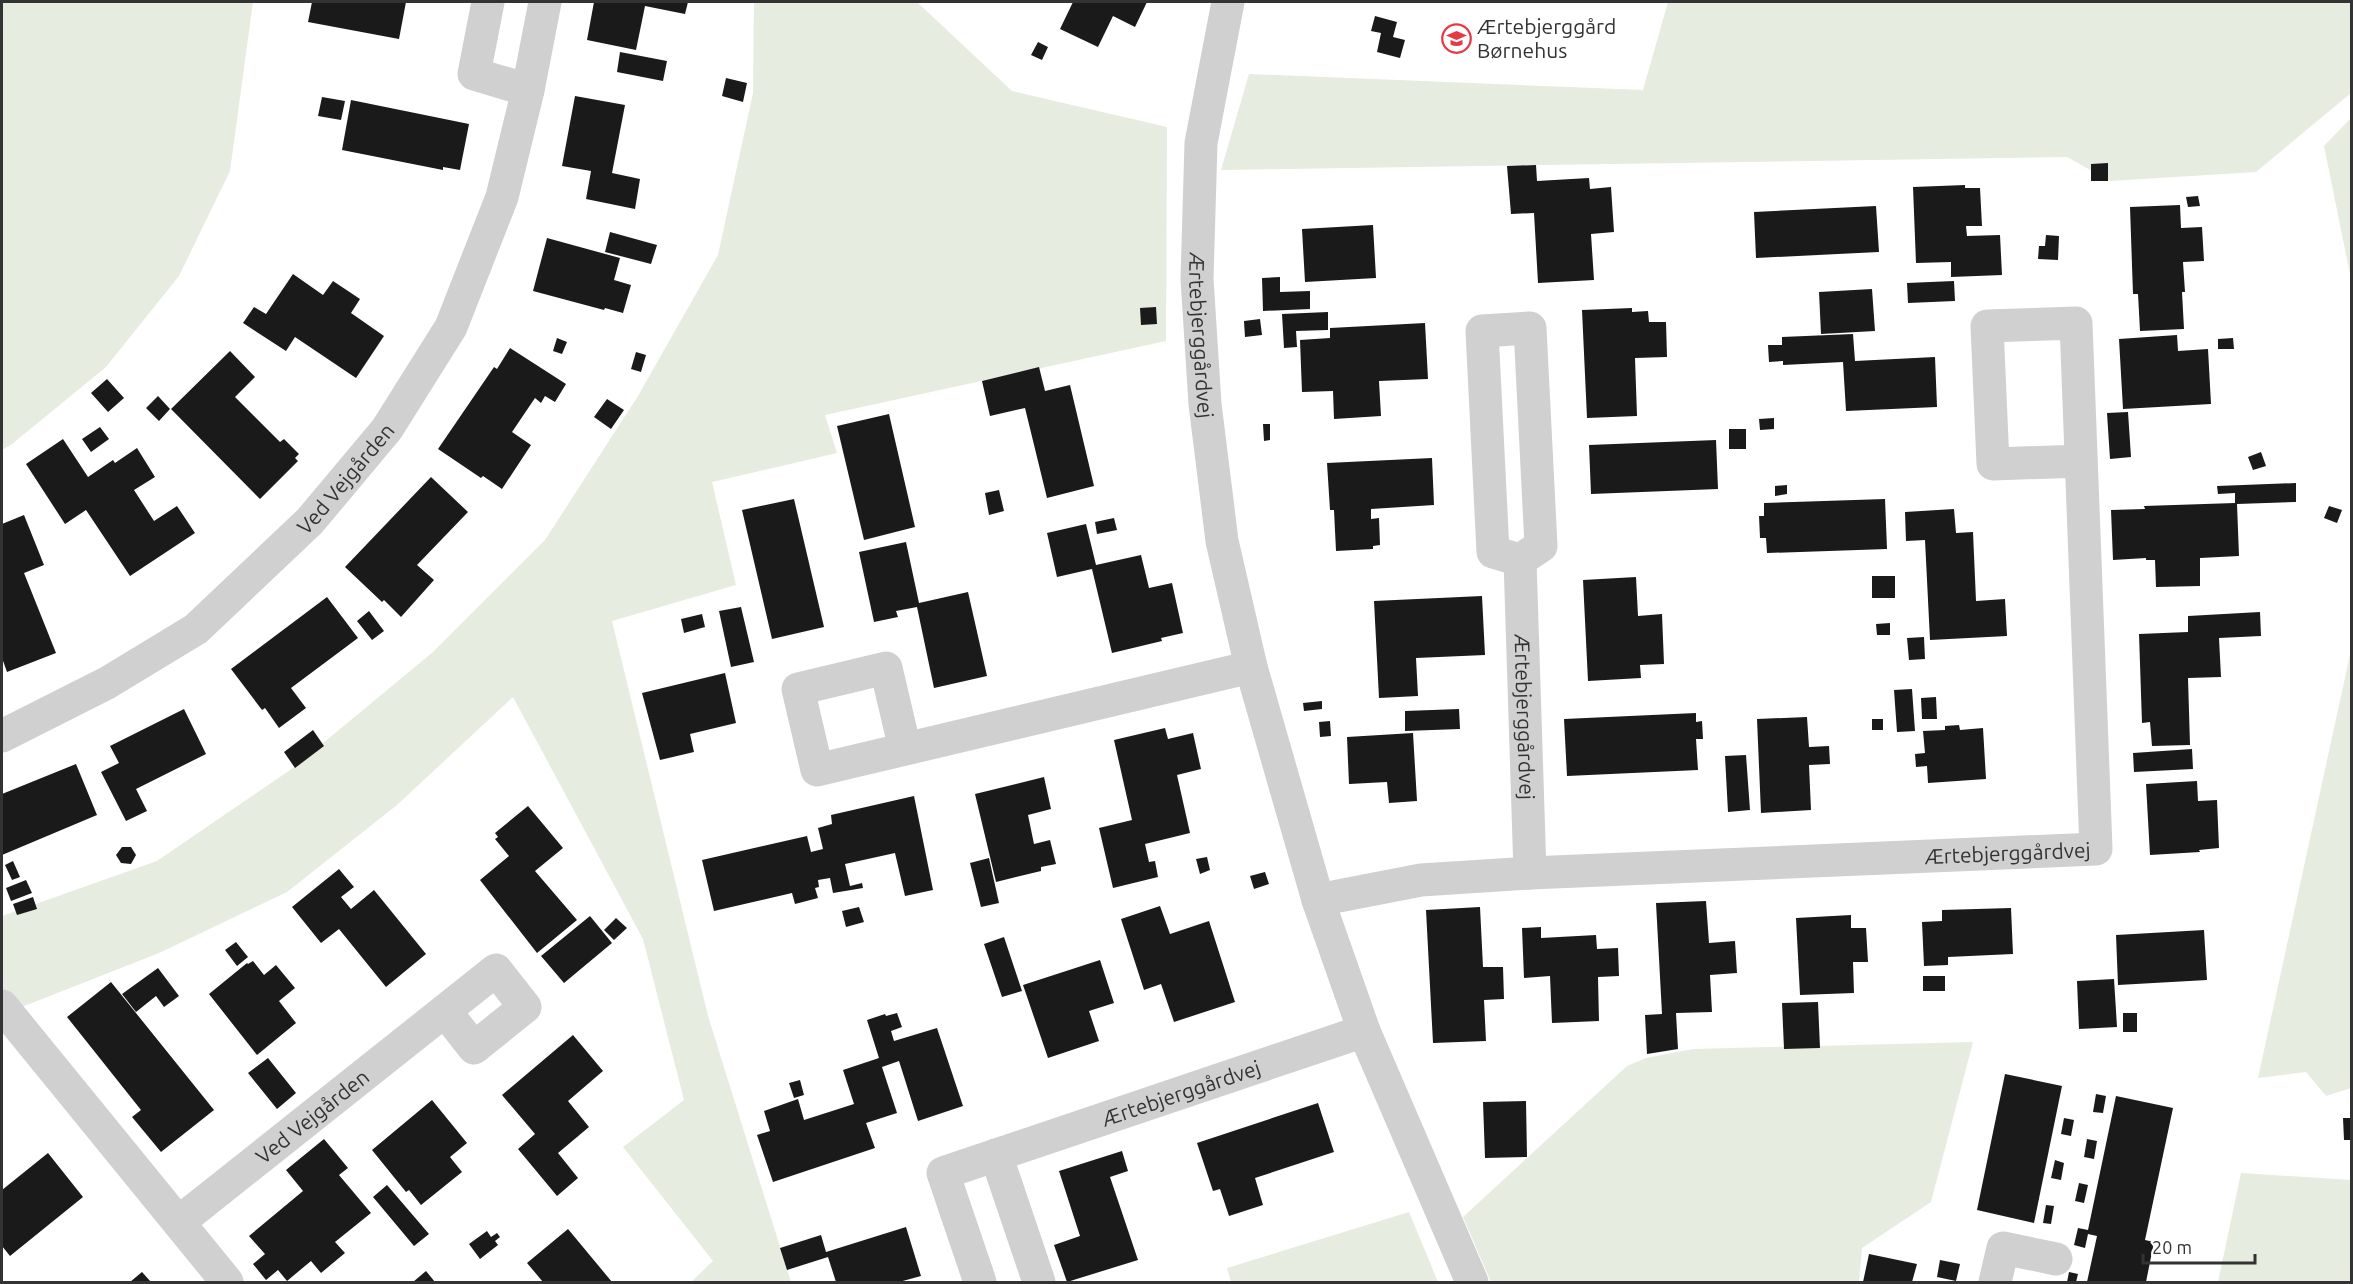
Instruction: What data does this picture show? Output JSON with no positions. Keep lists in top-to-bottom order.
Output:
{
  "streets": {
    "street": ["Ærtebjerggårdvej", "Ved Vejgården"]
  },
  "places": {
    "school or university": ["Ærtebjerggård Børnehus"]
  },
  "scale_bar": "20 m"
}
